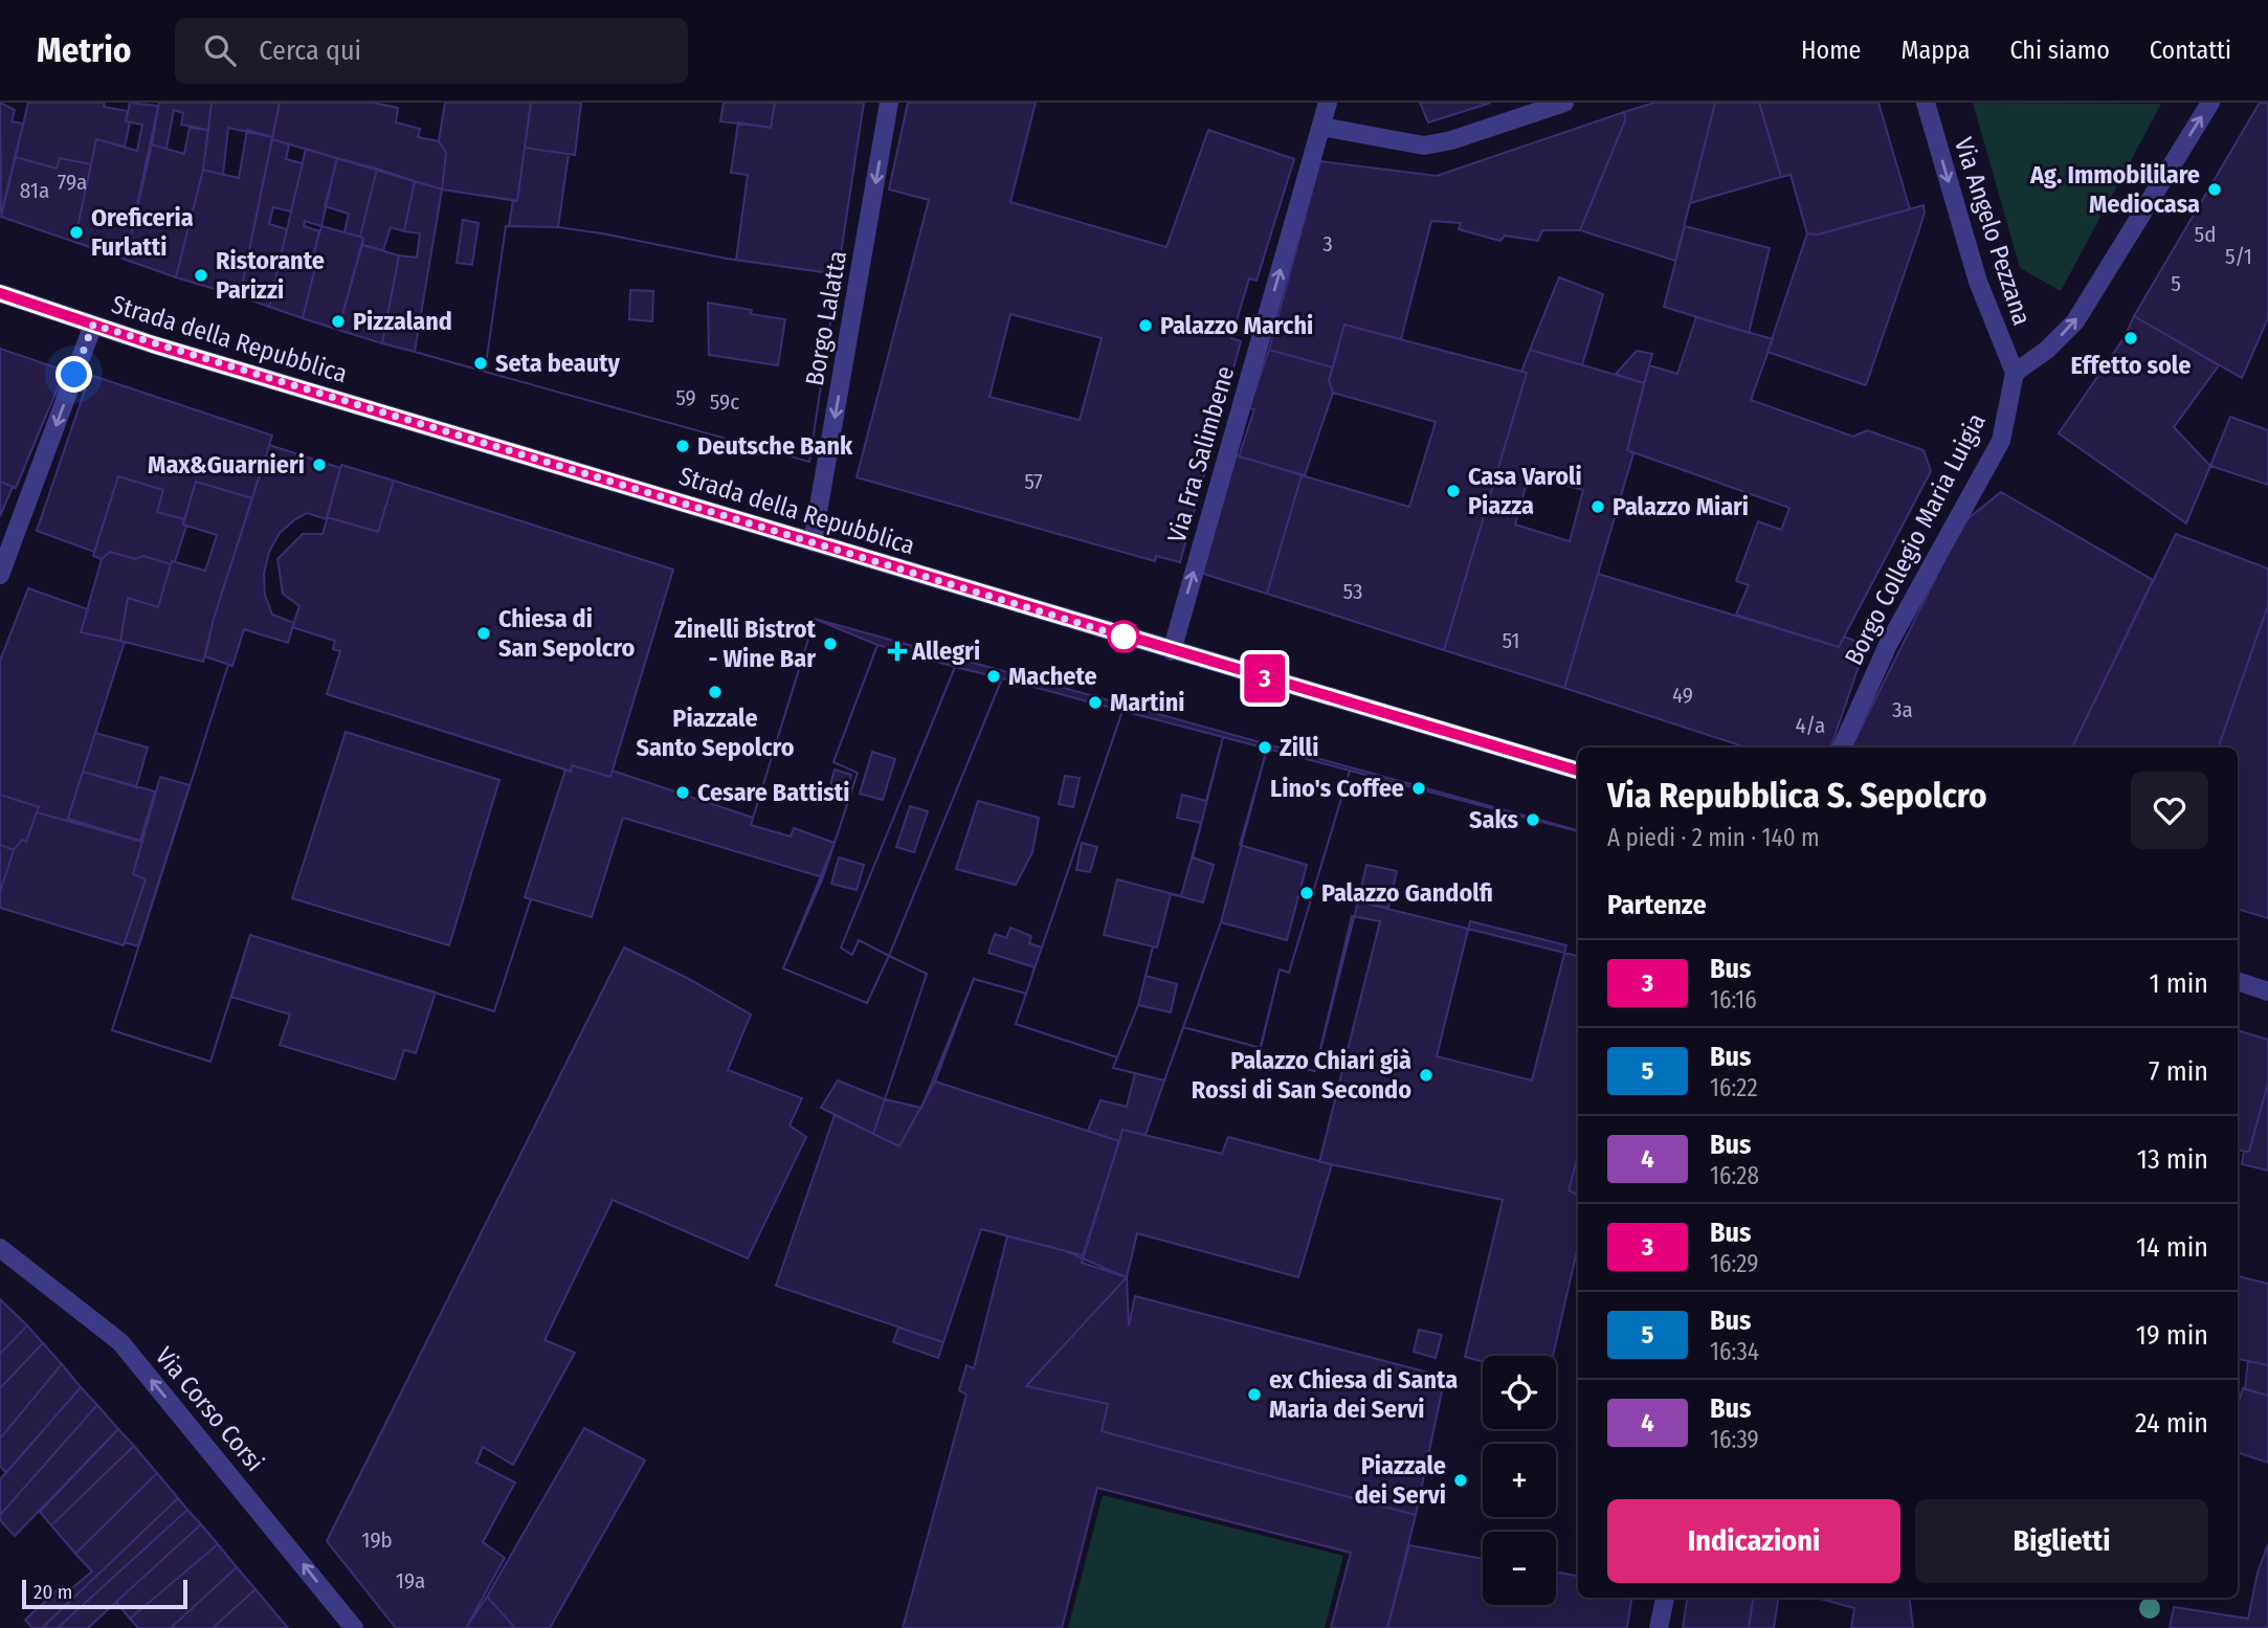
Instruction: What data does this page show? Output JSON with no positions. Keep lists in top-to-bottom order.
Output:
{
  "streets": {
    "street": [
      "Via Angelo Pezzana",
      "Borgo Lalatta",
      "Strada della Repubblica",
      "Via Fra Salimbene",
      "Borgo Collegio Maria Luigia",
      "Via Corso Corsi"
    ]
  },
  "crossings": [
    ["Via Angelo Pezzana", "Borgo Collegio Maria Luigia"],
    ["Borgo Lalatta", "Strada della Repubblica"],
    ["Strada della Repubblica", "Via Fra Salimbene"]
  ],
  "one_way": [
    "Via Angelo Pezzana",
    "Borgo Lalatta",
    "Via Fra Salimbene",
    "Via Corso Corsi"
  ],
  "places": {
    "other": [
      "Ag. Immobililare Mediocasa",
      "Oreficeria Furlatti",
      "Ristorante Parizzi",
      "Pizzaland",
      "Palazzo Marchi",
      "Effetto sole",
      "Seta beauty",
      "Deutsche Bank",
      "Max&Guarnieri",
      "Casa Varoli Piazza",
      "Palazzo Miari",
      "Chiesa di San Sepolcro",
      "Zinelli Bistrot - Wine Bar",
      "Machete",
      "Piazzale Santo Sepolcro",
      "Martini",
      "Zilli",
      "Lino's Coffee",
      "Cesare Battisti",
      "Saks",
      "Palazzo Gandolfi",
      "Palazzo Chiari già Rossi di San Secondo",
      "ex Chiesa di Santa Maria dei Servi",
      "Piazzale dei Servi"
    ],
    "health": ["Allegri"]
  },
  "lines": ["bus line 3"],
  "house_numbers": [
    "79a",
    "81a",
    "5d",
    "3",
    "5/1",
    "5",
    "59",
    "59c",
    "57",
    "53",
    "51",
    "49",
    "3a",
    "4/a",
    "19b",
    "19a"
  ],
  "scale_bar": "20 m",
  "page": {
    "header": "Metrio",
    "search": "Cerca qui",
    "nav": [
      "Home",
      "Mappa",
      "Chi siamo",
      "Contatti"
    ],
    "on_map": "3",
    "heading": [
      ["Via Repubblica S. Sepolcro", "A piedi · 2 min · 140 m"],
      "Partenze"
    ],
    "list": [
      {
        "mark": "3",
        "name": "Bus",
        "note": "16:16",
        "value": "1 min"
      },
      {
        "mark": "5",
        "name": "Bus",
        "note": "16:22",
        "value": "7 min"
      },
      {
        "mark": "4",
        "name": "Bus",
        "note": "16:28",
        "value": "13 min"
      },
      {
        "mark": "3",
        "name": "Bus",
        "note": "16:29",
        "value": "14 min"
      },
      {
        "mark": "5",
        "name": "Bus",
        "note": "16:34",
        "value": "19 min"
      },
      {
        "mark": "4",
        "name": "Bus",
        "note": "16:39",
        "value": "24 min"
      }
    ],
    "map_buttons": ["+", "−"],
    "buttons": ["Indicazioni", "Biglietti"],
    "scale": "20 m"
  }
}
